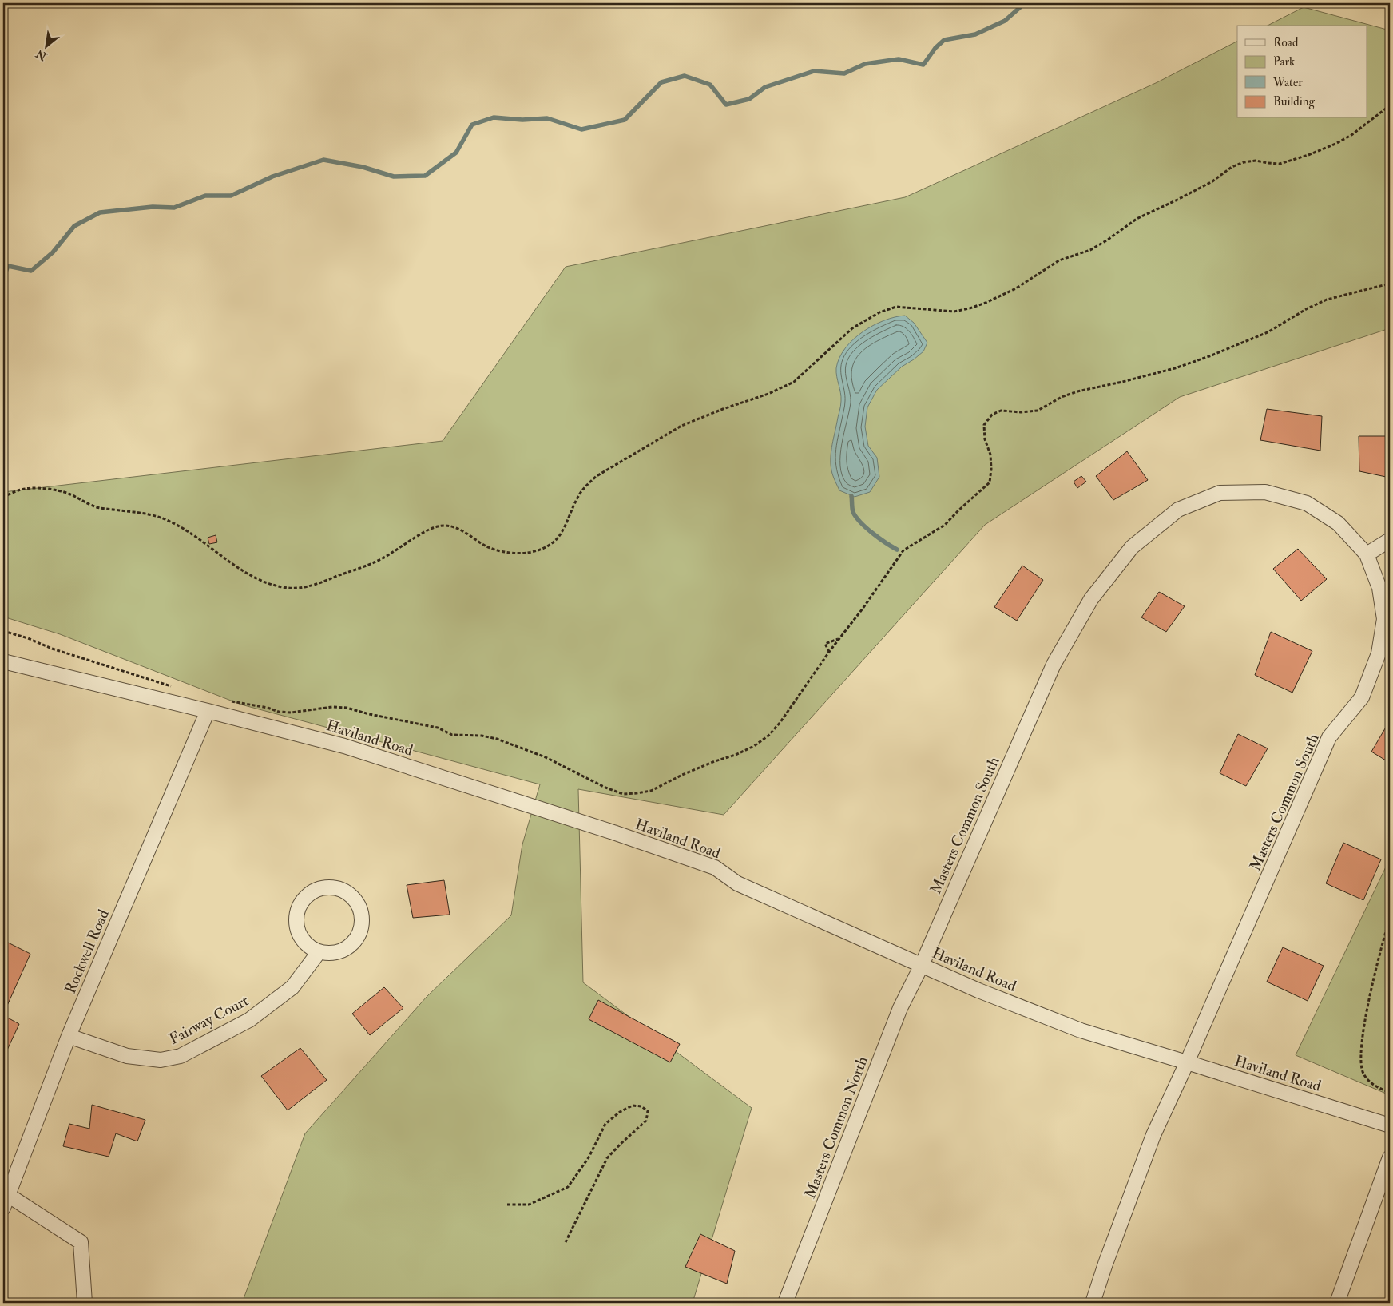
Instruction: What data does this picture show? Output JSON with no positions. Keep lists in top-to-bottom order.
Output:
{
  "streets": {
    "street": [
      "Haviland Road",
      "Masters Common South",
      "Rockwell Road",
      "Fairway Court",
      "Masters Common North"
    ]
  },
  "crossings": [
    ["Haviland Road", "Masters Common South"],
    ["Haviland Road", "Rockwell Road"],
    ["Haviland Road", "Masters Common North"],
    ["Masters Common South", "Masters Common North"],
    ["Rockwell Road", "Fairway Court"]
  ],
  "legend": [
    "Road",
    "Park",
    "Water",
    "Building"
  ],
  "north": "bottom left"
}
